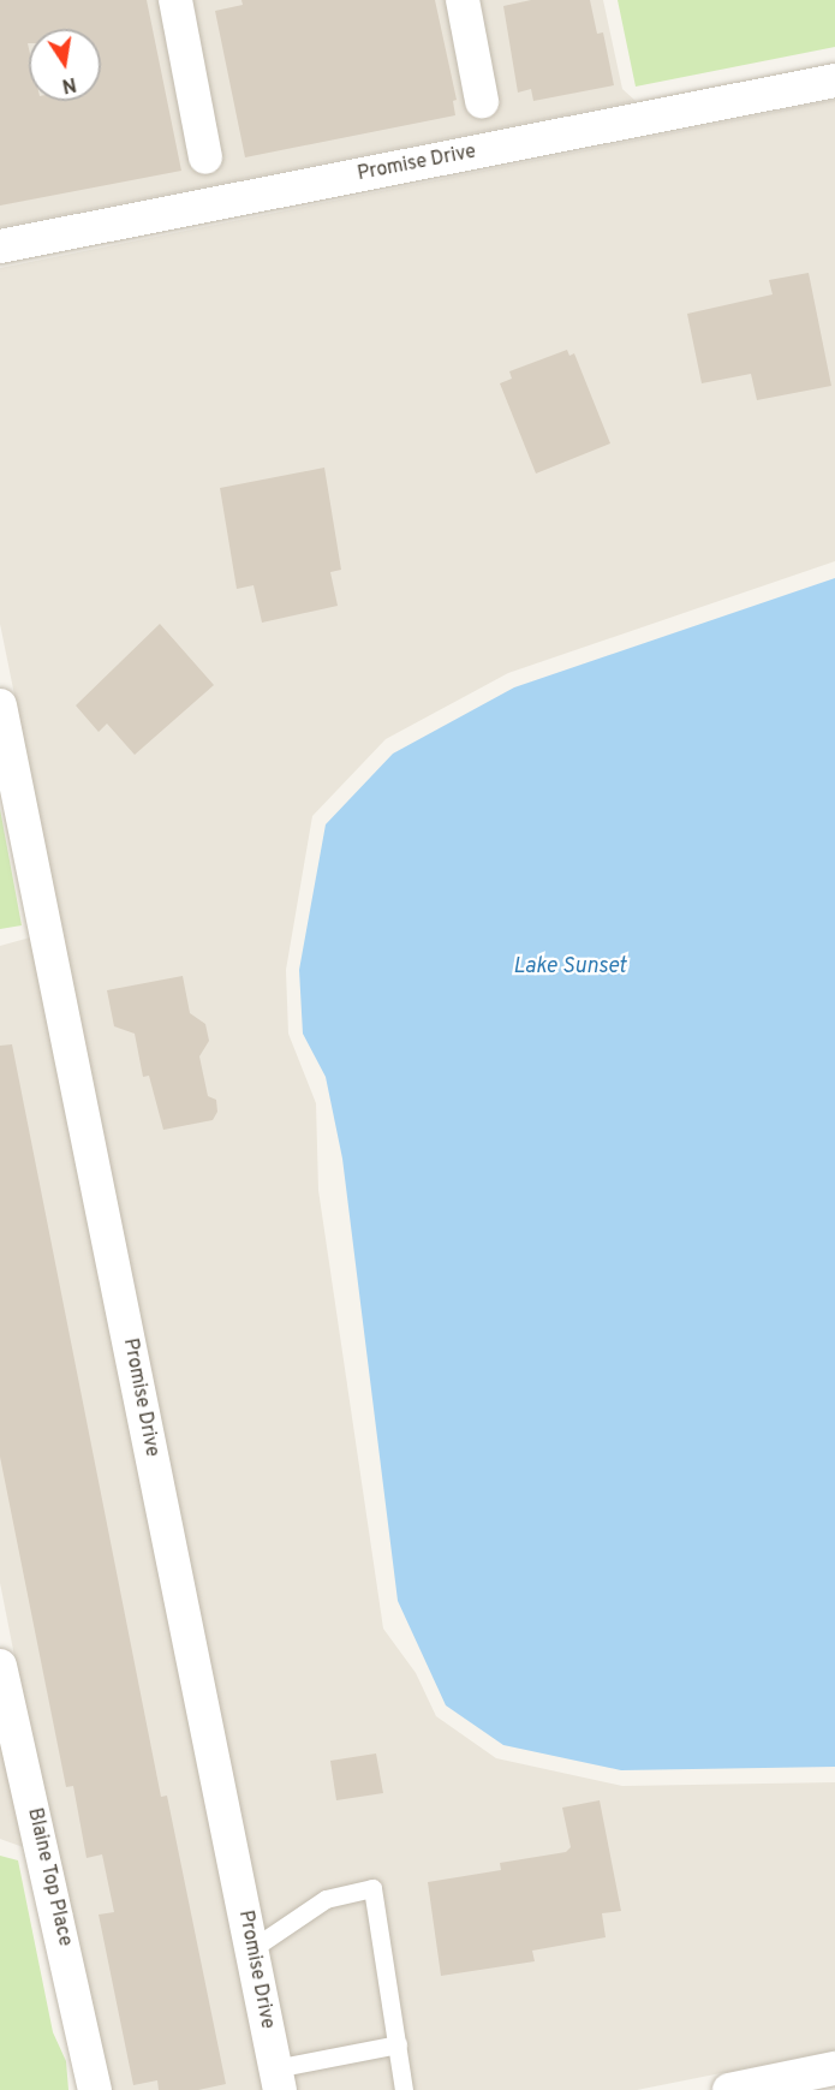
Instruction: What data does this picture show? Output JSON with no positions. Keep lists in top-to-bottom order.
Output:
{
  "streets": {
    "street": ["Promise Drive", "Blaine Top Place"]
  },
  "water": ["Lake Sunset"],
  "north": "bottom"
}
